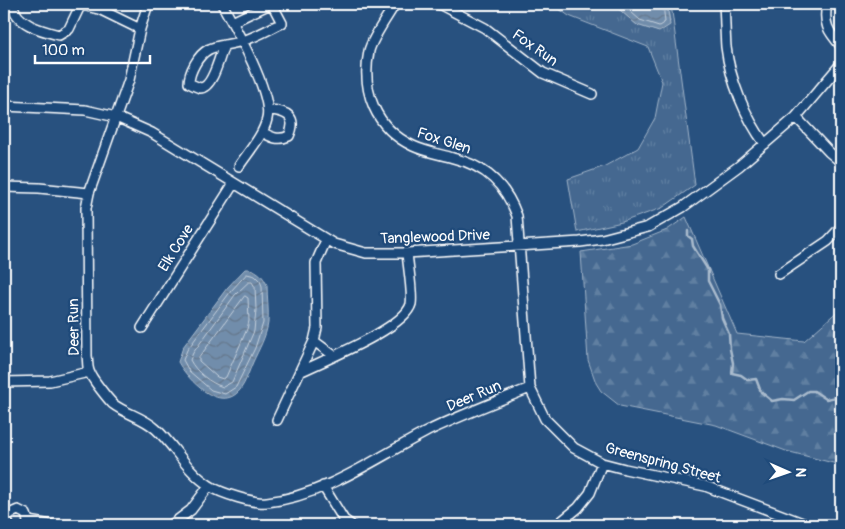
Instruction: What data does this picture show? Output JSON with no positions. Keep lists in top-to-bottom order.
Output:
{
  "streets": {
    "street": [
      "Fox Run",
      "Fox Glen",
      "Tanglewood Drive",
      "Elk Cove",
      "Deer Run",
      "Greenspring Street"
    ]
  },
  "crossings": [
    ["Fox Glen", "Tanglewood Drive"],
    ["Fox Glen", "Greenspring Street"],
    ["Tanglewood Drive", "Elk Cove"],
    ["Tanglewood Drive", "Deer Run"],
    ["Tanglewood Drive", "Greenspring Street"],
    ["Deer Run", "Greenspring Street"]
  ],
  "scale_bar": "100 m",
  "north": "right"
}
